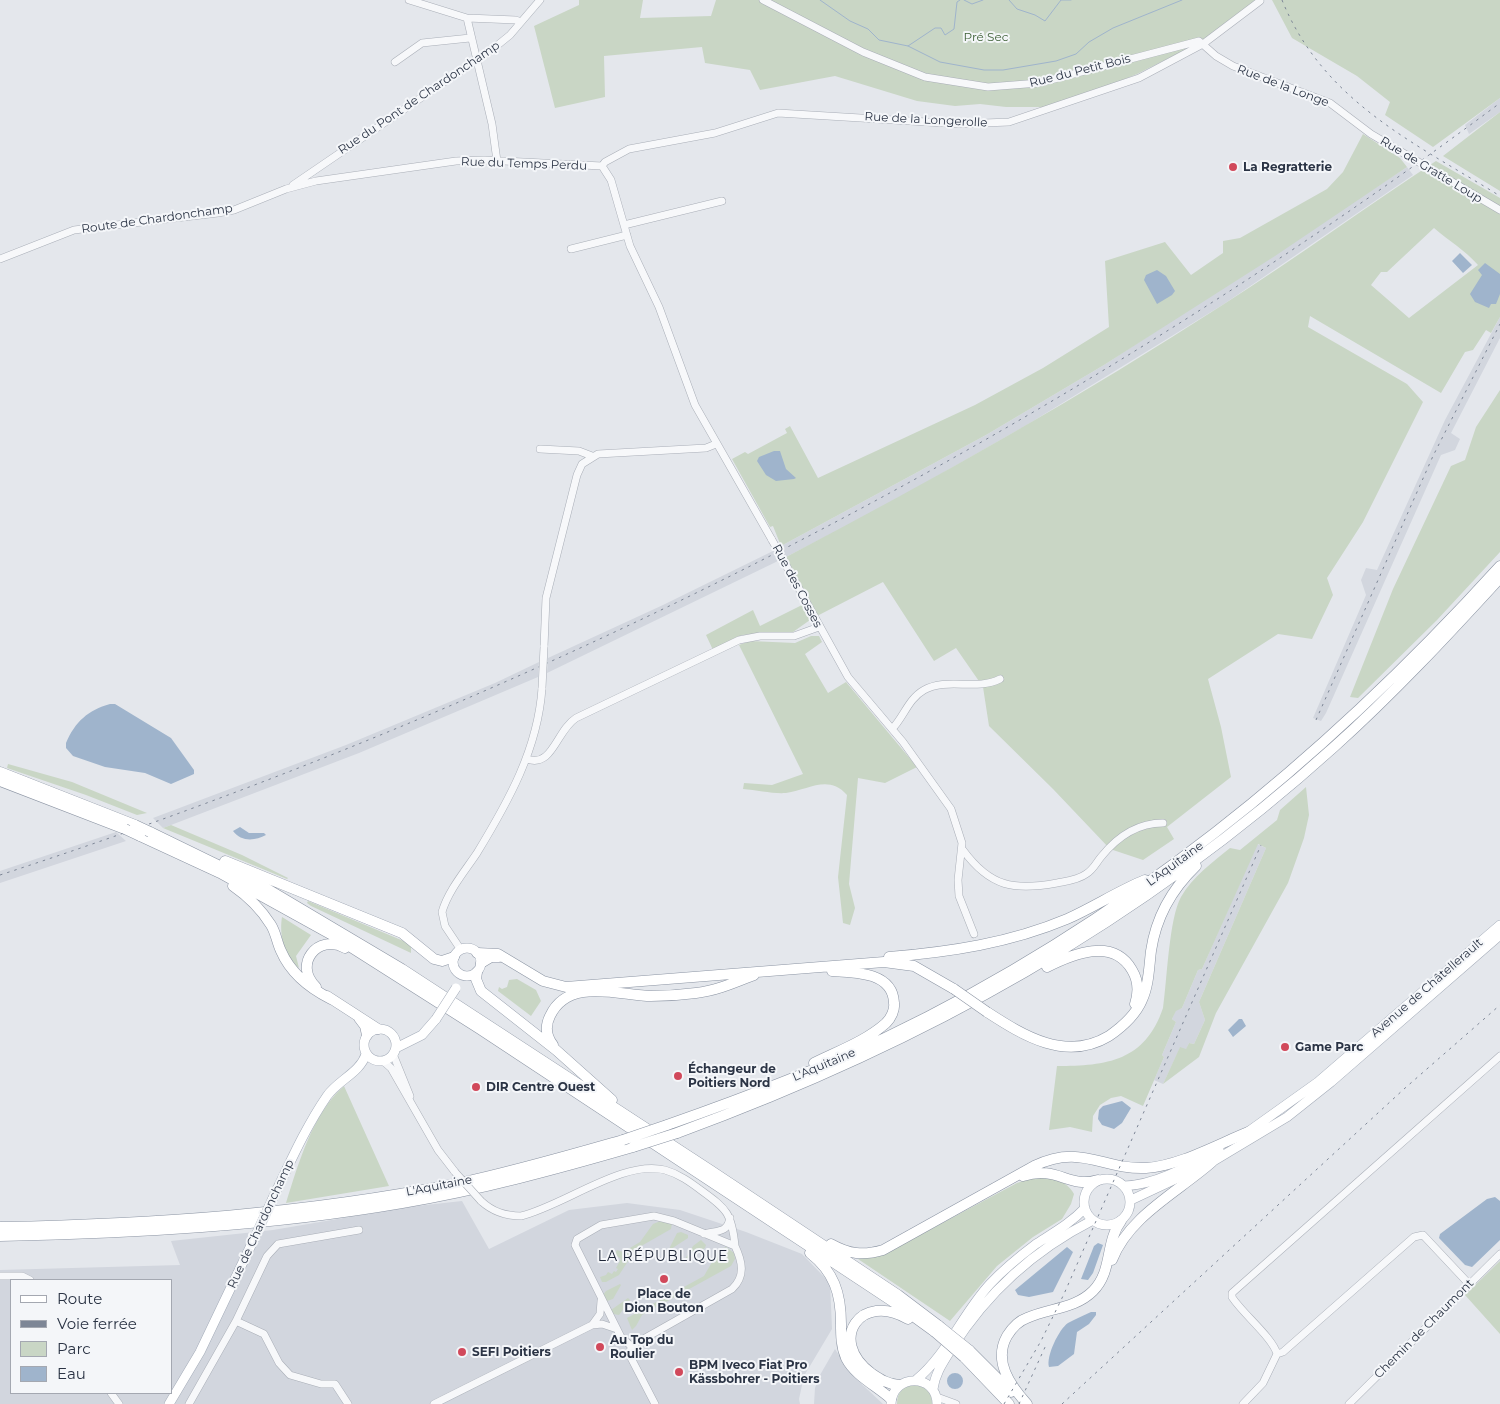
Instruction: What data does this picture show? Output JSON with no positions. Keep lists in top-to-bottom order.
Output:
{
  "streets": {
    "highway": ["L'Aquitaine"],
    "main road": ["Avenue de Châtellerault", "Rue de Chardonchamp"],
    "street": [
      "Rue du Petit Bois",
      "Rue de la Longe",
      "Rue du Pont de Chardonchamp",
      "Rue de la Longerolle",
      "Rue du Temps Perdu",
      "Rue de Gratte Loup",
      "Route de Chardonchamp",
      "Rue des Cosses",
      "Chemin de Chaumont"
    ]
  },
  "crossings": [
    ["Rue du Petit Bois", "Rue de la Longe"],
    ["Rue du Petit Bois", "Rue de la Longerolle"],
    ["Rue de la Longe", "Rue de la Longerolle"],
    ["Rue de la Longe", "Rue de Gratte Loup"],
    ["Rue du Pont de Chardonchamp", "Rue du Temps Perdu"],
    ["Rue du Pont de Chardonchamp", "Route de Chardonchamp"],
    ["Rue de la Longerolle", "Rue du Temps Perdu"],
    ["Rue de la Longerolle", "Rue des Cosses"],
    ["Rue du Temps Perdu", "Route de Chardonchamp"],
    ["Rue du Temps Perdu", "Rue des Cosses"]
  ],
  "districts": ["LA RÉPUBLIQUE"],
  "parks": ["Pré Sec"],
  "places": [
    "La Regratterie",
    "Game Parc",
    "Échangeur de Poitiers Nord",
    "DIR Centre Ouest",
    "Place de Dion Bouton",
    "Au Top du Roulier",
    "SEFI Poitiers",
    "BPM Iveco Fiat Pro Kässbohrer - Poitiers"
  ],
  "legend": [
    "Route",
    "Voie ferrée",
    "Parc",
    "Eau"
  ]
}
